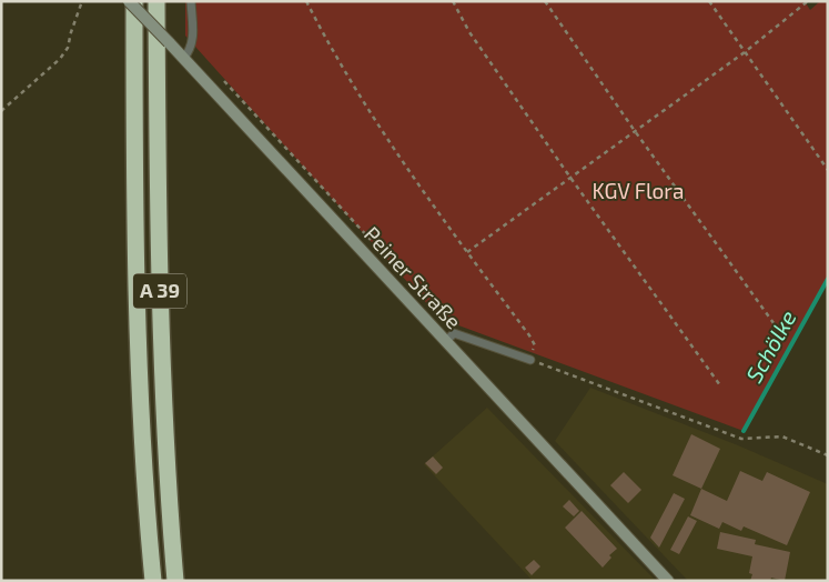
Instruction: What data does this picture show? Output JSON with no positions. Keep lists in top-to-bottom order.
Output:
{
  "streets": {
    "highway": ["A 39"],
    "street": ["Peiner Straße"]
  },
  "water": ["Schölke"],
  "parks": ["KGV Flora"]
}
